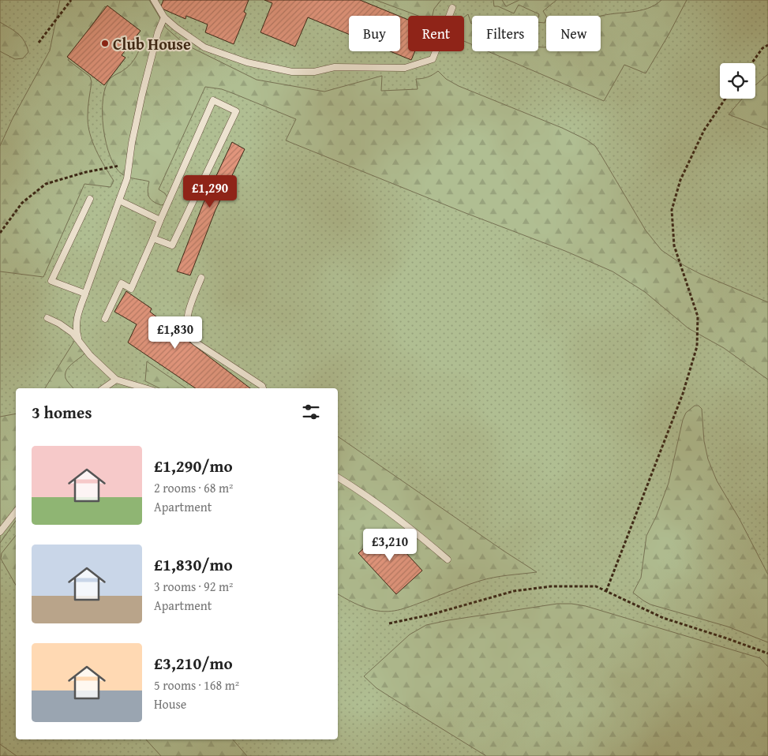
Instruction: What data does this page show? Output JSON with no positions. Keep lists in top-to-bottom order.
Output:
{
  "places": ["Club House"],
  "page": {
    "chip": [
      "Buy",
      "Rent",
      "Filters",
      "New"
    ],
    "price": ["£1,290", "£1,830", "£3,210"],
    "heading": "3 homes",
    "list": [
      {
        "name": "£1,290/mo",
        "note": "2 rooms · 68 m² · Apartment"
      },
      {
        "name": "£1,830/mo",
        "note": "3 rooms · 92 m² · Apartment"
      },
      {
        "name": "£3,210/mo",
        "note": "5 rooms · 168 m² · House"
      }
    ]
  }
}
